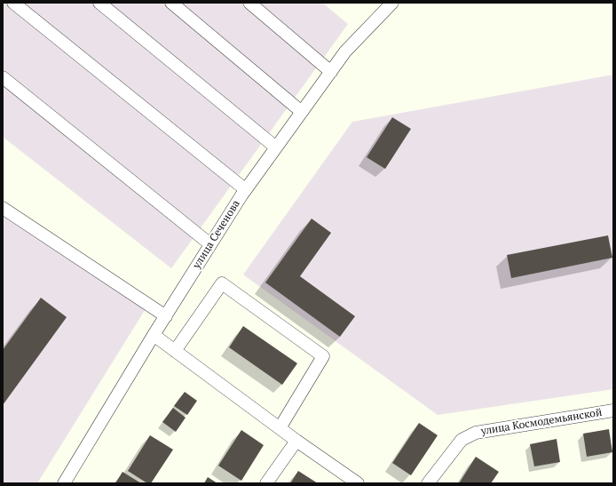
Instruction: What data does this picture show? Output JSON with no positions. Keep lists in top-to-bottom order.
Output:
{
  "streets": {
    "street": ["улица Сеченова", "улица Космодемьянской"]
  }
}
